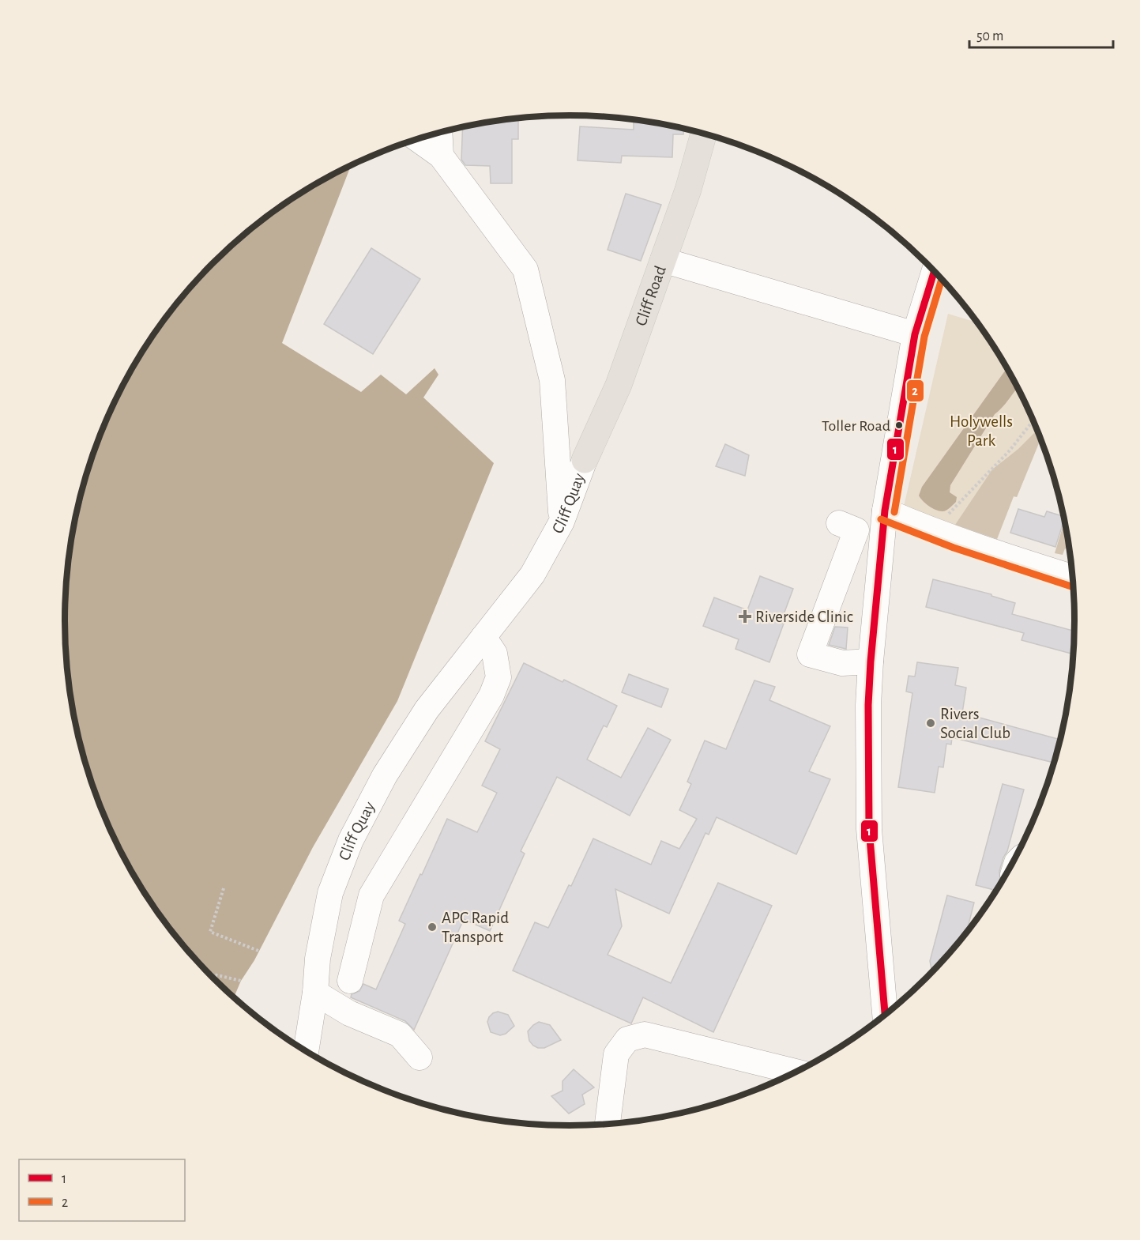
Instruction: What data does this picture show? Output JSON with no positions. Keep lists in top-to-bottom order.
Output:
{
  "streets": {
    "main road": ["Cliff Road"],
    "street": ["Cliff Quay"]
  },
  "crossings": [
    ["Cliff Road", "Cliff Quay"]
  ],
  "parks": ["Holywells Park"],
  "places": {
    "other": ["Toller Road", "Rivers Social Club", "APC Rapid Transport"],
    "health": ["Riverside Clinic"]
  },
  "lines": ["transit line 1", "transit line 2"],
  "legend": ["1", "2"],
  "scale_bar": "50 m"
}
